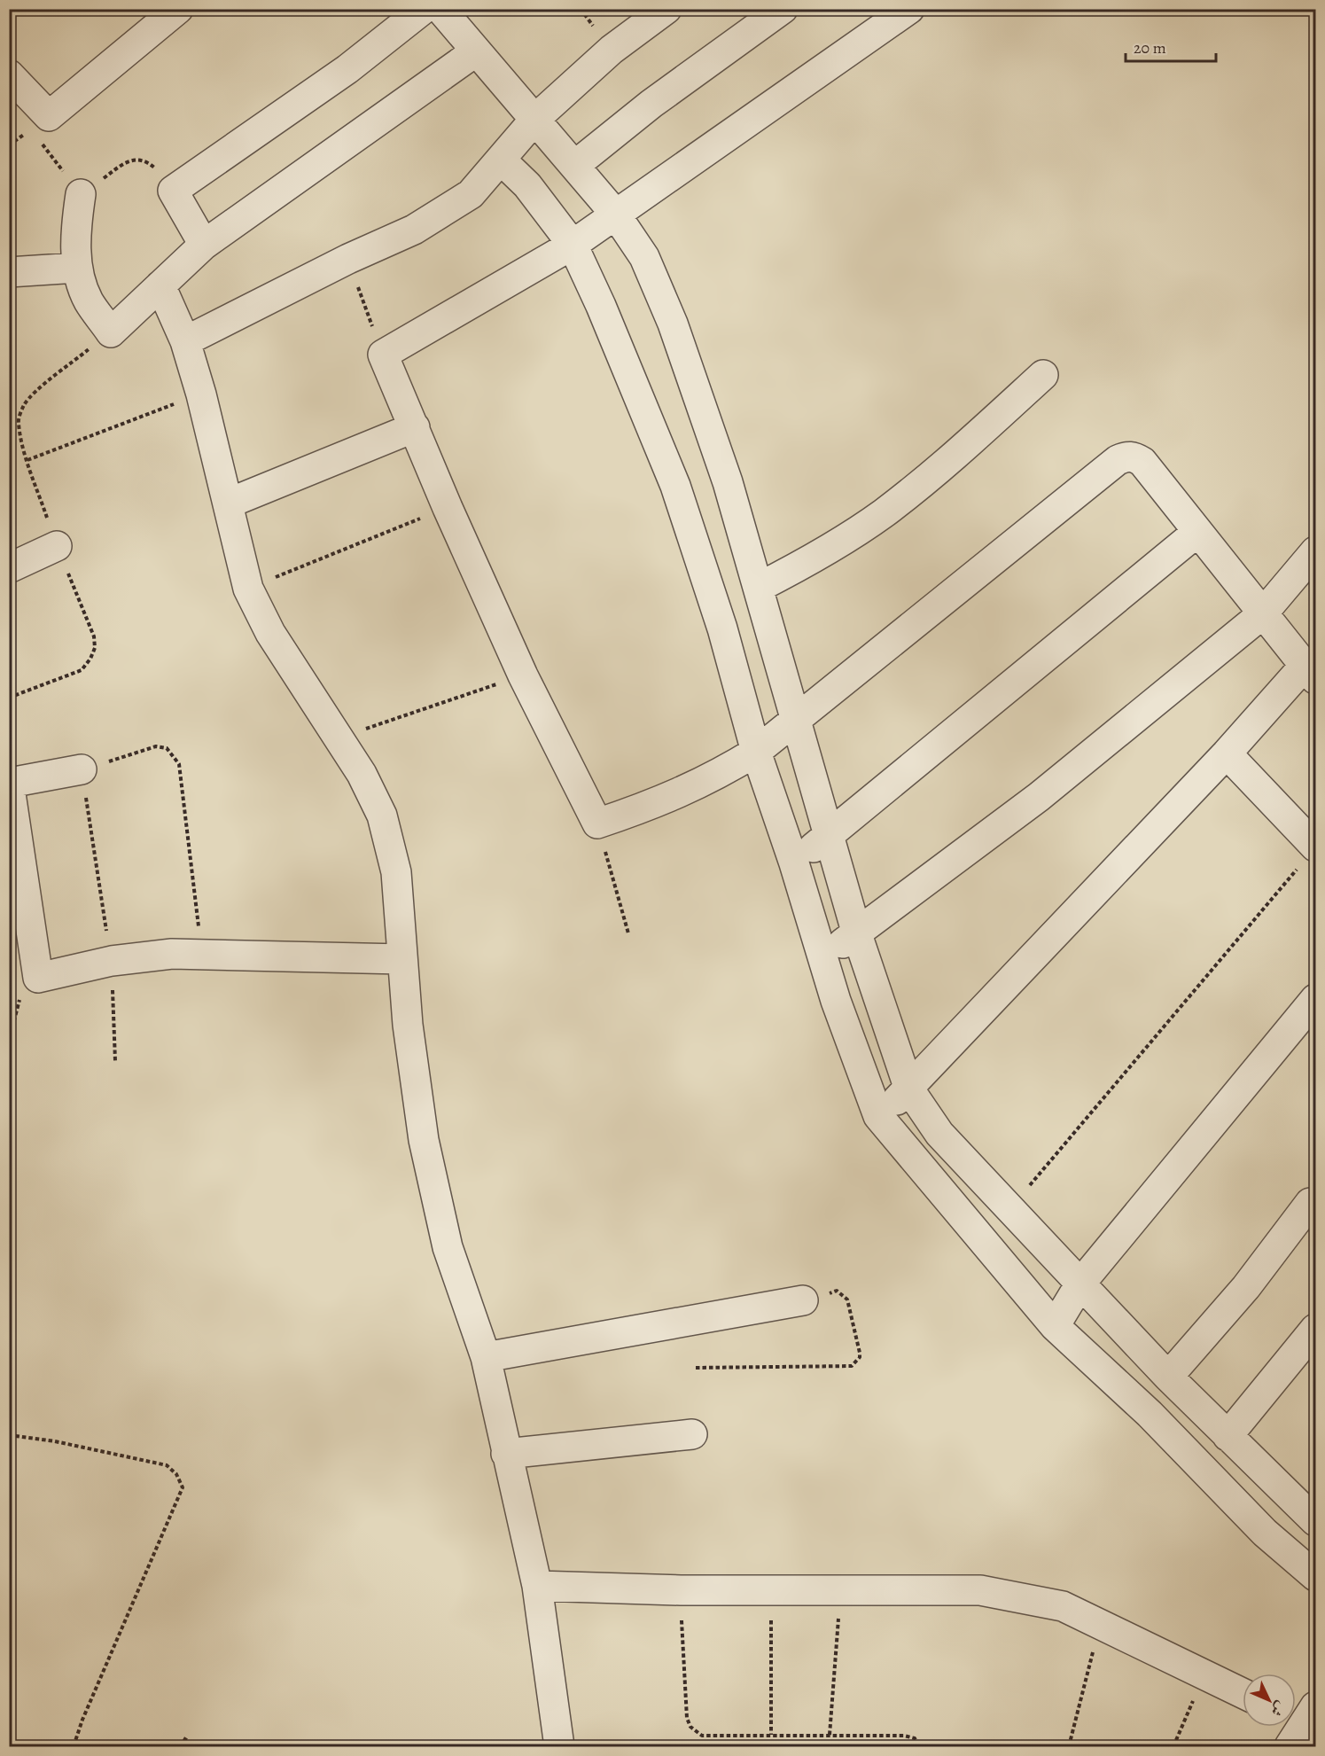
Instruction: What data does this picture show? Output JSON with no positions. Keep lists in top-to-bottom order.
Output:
{
  "scale_bar": "20 m",
  "north": "bottom right"
}
